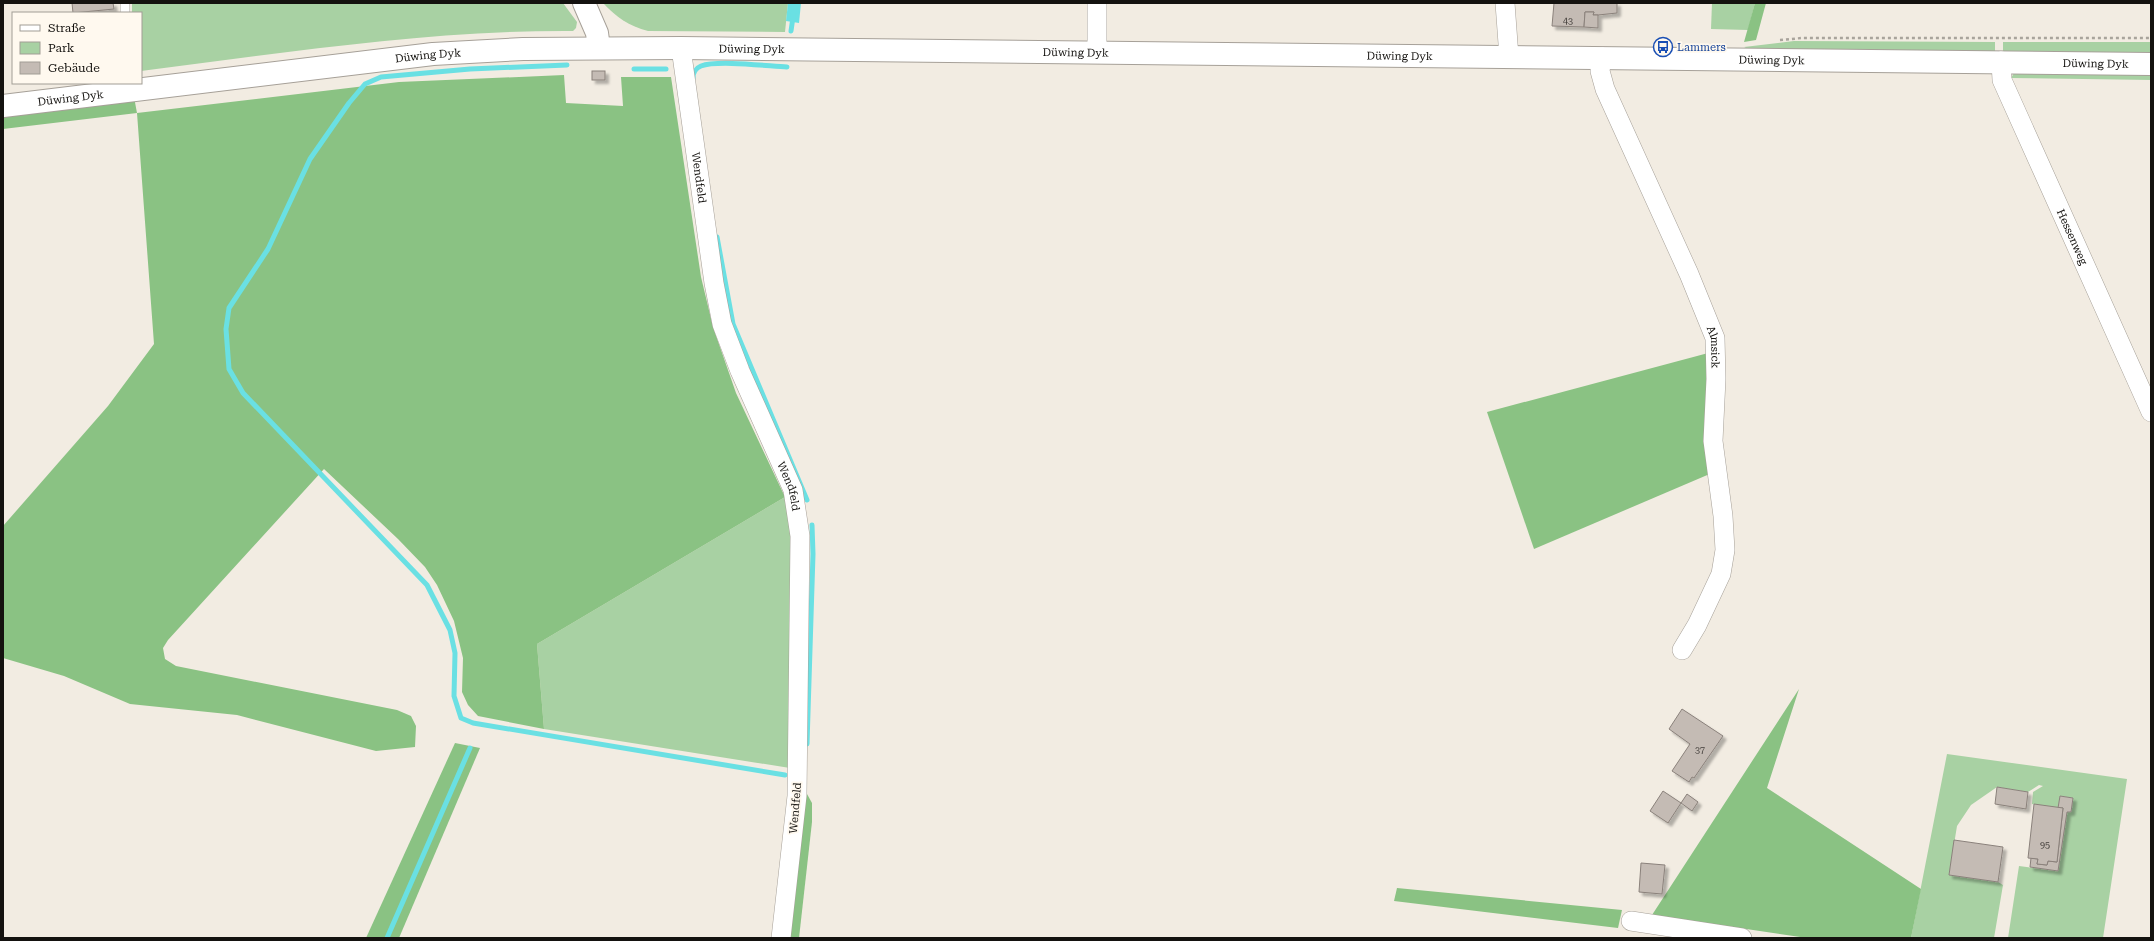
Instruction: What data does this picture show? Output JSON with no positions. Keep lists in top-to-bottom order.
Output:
{
  "streets": {
    "street": [
      "Düwing Dyk",
      "Wendfeld",
      "Hessenweg",
      "Almsick"
    ]
  },
  "crossings": [
    ["Düwing Dyk", "Wendfeld"],
    ["Düwing Dyk", "Hessenweg"],
    ["Düwing Dyk", "Almsick"]
  ],
  "places": {
    "bus stop": ["Lammers"]
  },
  "house_numbers": ["43", "37", "95"],
  "legend": ["Straße", "Park", "Gebäude"]
}
